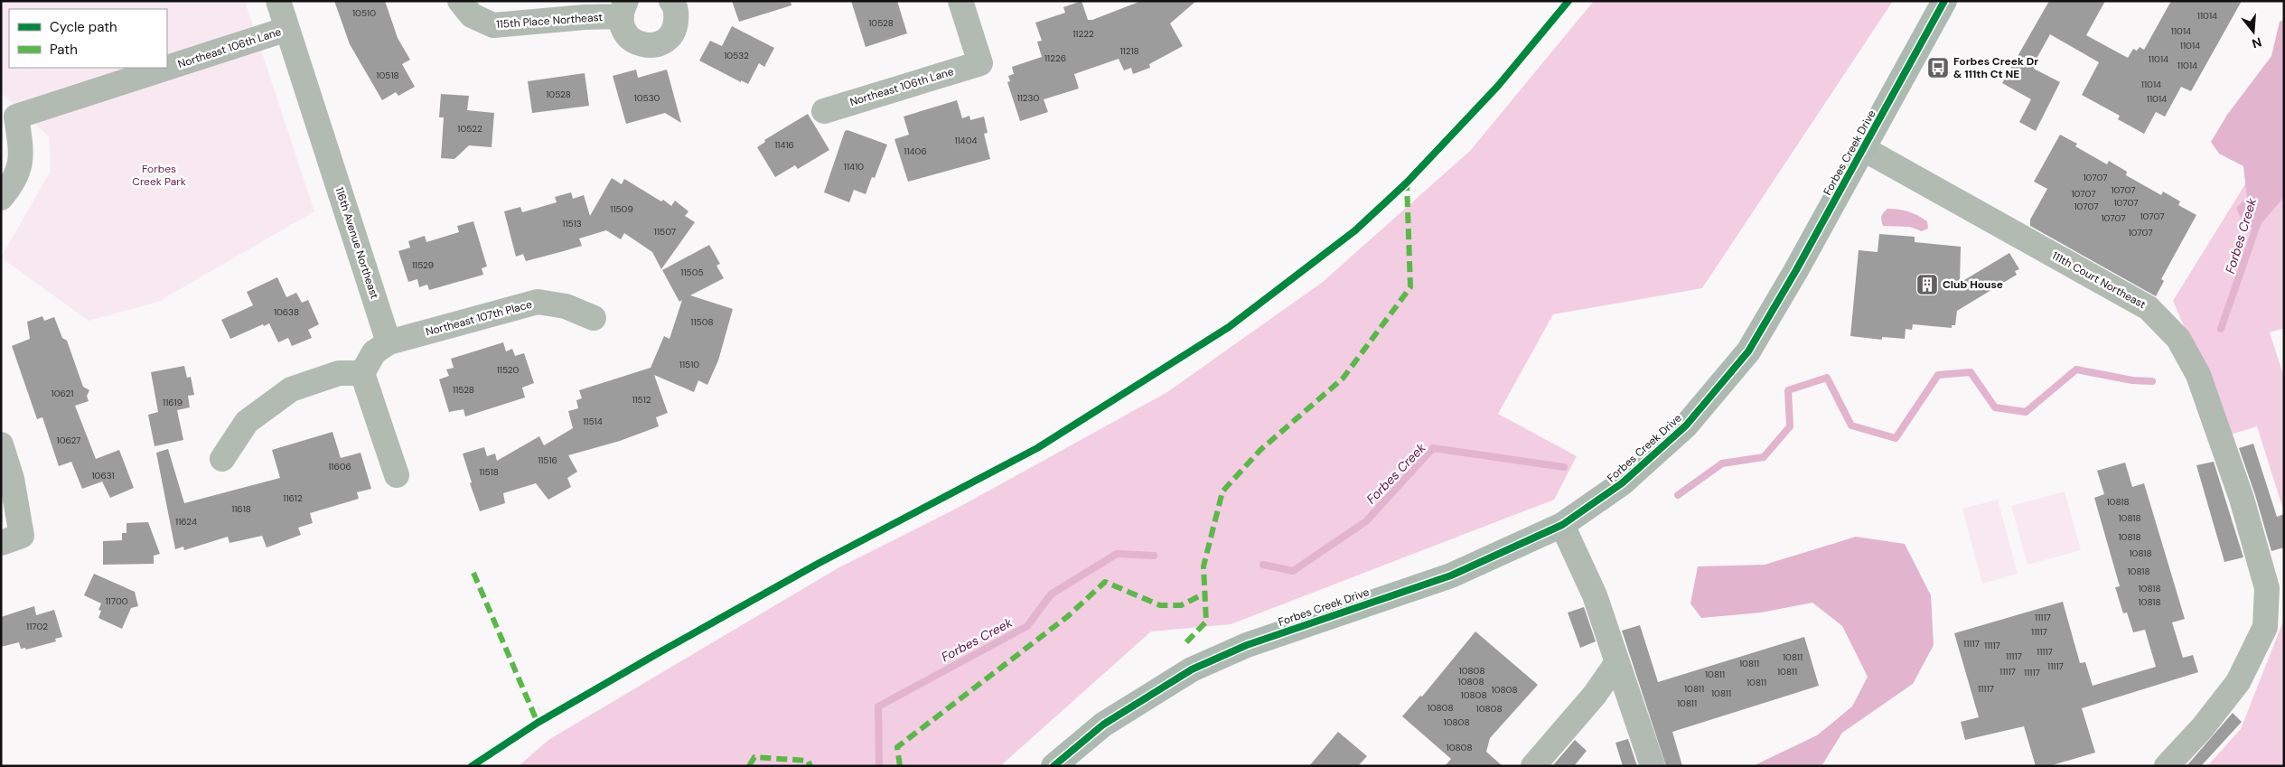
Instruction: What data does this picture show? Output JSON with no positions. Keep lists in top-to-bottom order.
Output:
{
  "streets": {
    "street": [
      "115th Place Northeast",
      "Northeast 106th Lane",
      "Forbes Creek Drive",
      "116th Avenue Northeast",
      "111th Court Northeast",
      "Northeast 107th Place"
    ]
  },
  "crossings": [
    ["Northeast 106th Lane", "116th Avenue Northeast"],
    ["Forbes Creek Drive", "111th Court Northeast"],
    ["116th Avenue Northeast", "Northeast 107th Place"]
  ],
  "water": ["Forbes Creek"],
  "parks": ["Forbes Creek Park"],
  "places": {
    "bus stop": ["Forbes Creek Dr & 111th Ct NE"],
    "building": ["Club House"]
  },
  "house_numbers": [
    "10510",
    "11014",
    "10528",
    "11014",
    "11222",
    "11014",
    "11218",
    "10532",
    "11226",
    "11014",
    "11014",
    "10518",
    "11014",
    "10528",
    "10530",
    "11230",
    "11014",
    "10522",
    "11404",
    "11416",
    "11406",
    "11410",
    "10707",
    "10707",
    "10707",
    "10707",
    "10707",
    "11509",
    "10707",
    "10707",
    "11513",
    "11507",
    "10707",
    "11529",
    "11505",
    "10638",
    "11508",
    "11510",
    "11520",
    "11528",
    "10621",
    "11512",
    "11619",
    "11514",
    "10627",
    "11516",
    "11606",
    "11518",
    "10631",
    "11612",
    "10818",
    "11618",
    "10818",
    "11624",
    "10818",
    "10818",
    "10818",
    "10818",
    "11700",
    "10818",
    "11117",
    "11702",
    "11117",
    "11117",
    "11117",
    "11117",
    "11117",
    "10811",
    "10811",
    "11117",
    "10808",
    "10811",
    "11117",
    "11117",
    "10811",
    "10808",
    "10811",
    "10811",
    "11117",
    "10808",
    "10811",
    "10808",
    "10811",
    "10808",
    "10808",
    "10808",
    "10808"
  ],
  "legend": ["Cycle path", "Path"],
  "north": "bottom"
}
